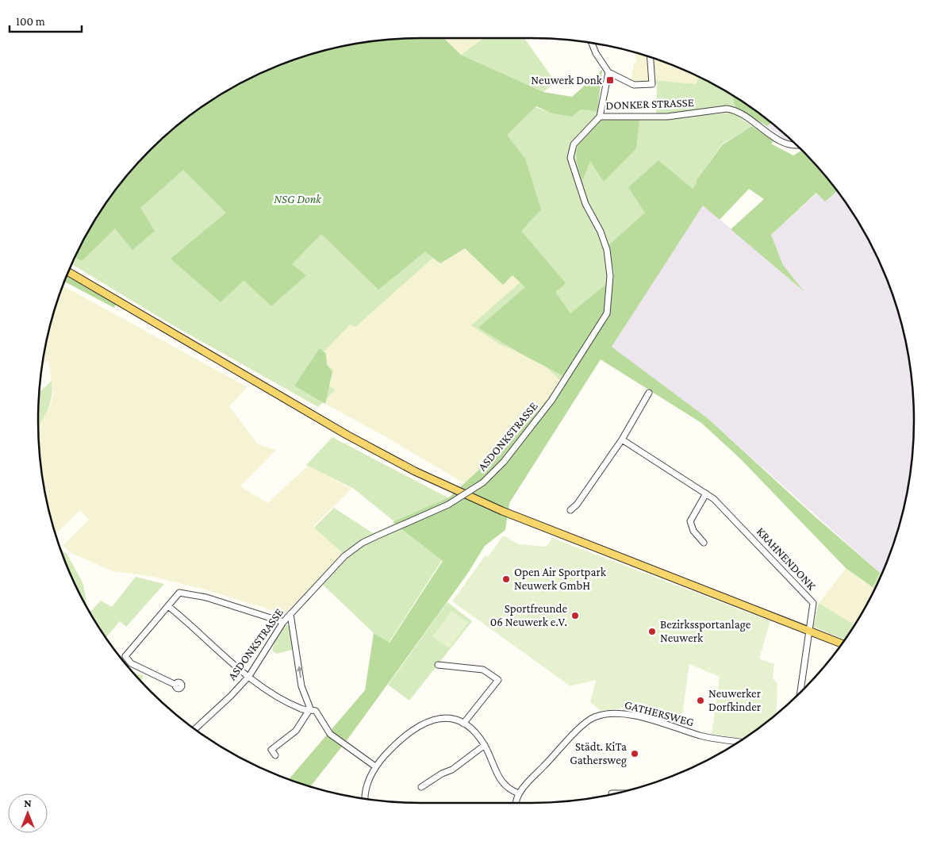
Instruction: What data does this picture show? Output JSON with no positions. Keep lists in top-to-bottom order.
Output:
{
  "streets": {
    "street": [
      "DONKER STRASSE",
      "ASDONKSTRASSE",
      "KRAHNENDONK",
      "GATHERSWEG"
    ]
  },
  "crossings": [
    ["DONKER STRASSE", "ASDONKSTRASSE"]
  ],
  "parks": ["NSG Donk"],
  "places": {
    "transit": ["Neuwerk Donk"],
    "other": [
      "Open Air Sportpark Neuwerk GmbH",
      "Sportfreunde 06 Neuwerk e.V.",
      "Bezirkssportanlage Neuwerk",
      "Neuwerker Dorfkinder",
      "Städt. KiTa Gathersweg"
    ]
  },
  "scale_bar": "100 m",
  "north": "top"
}
